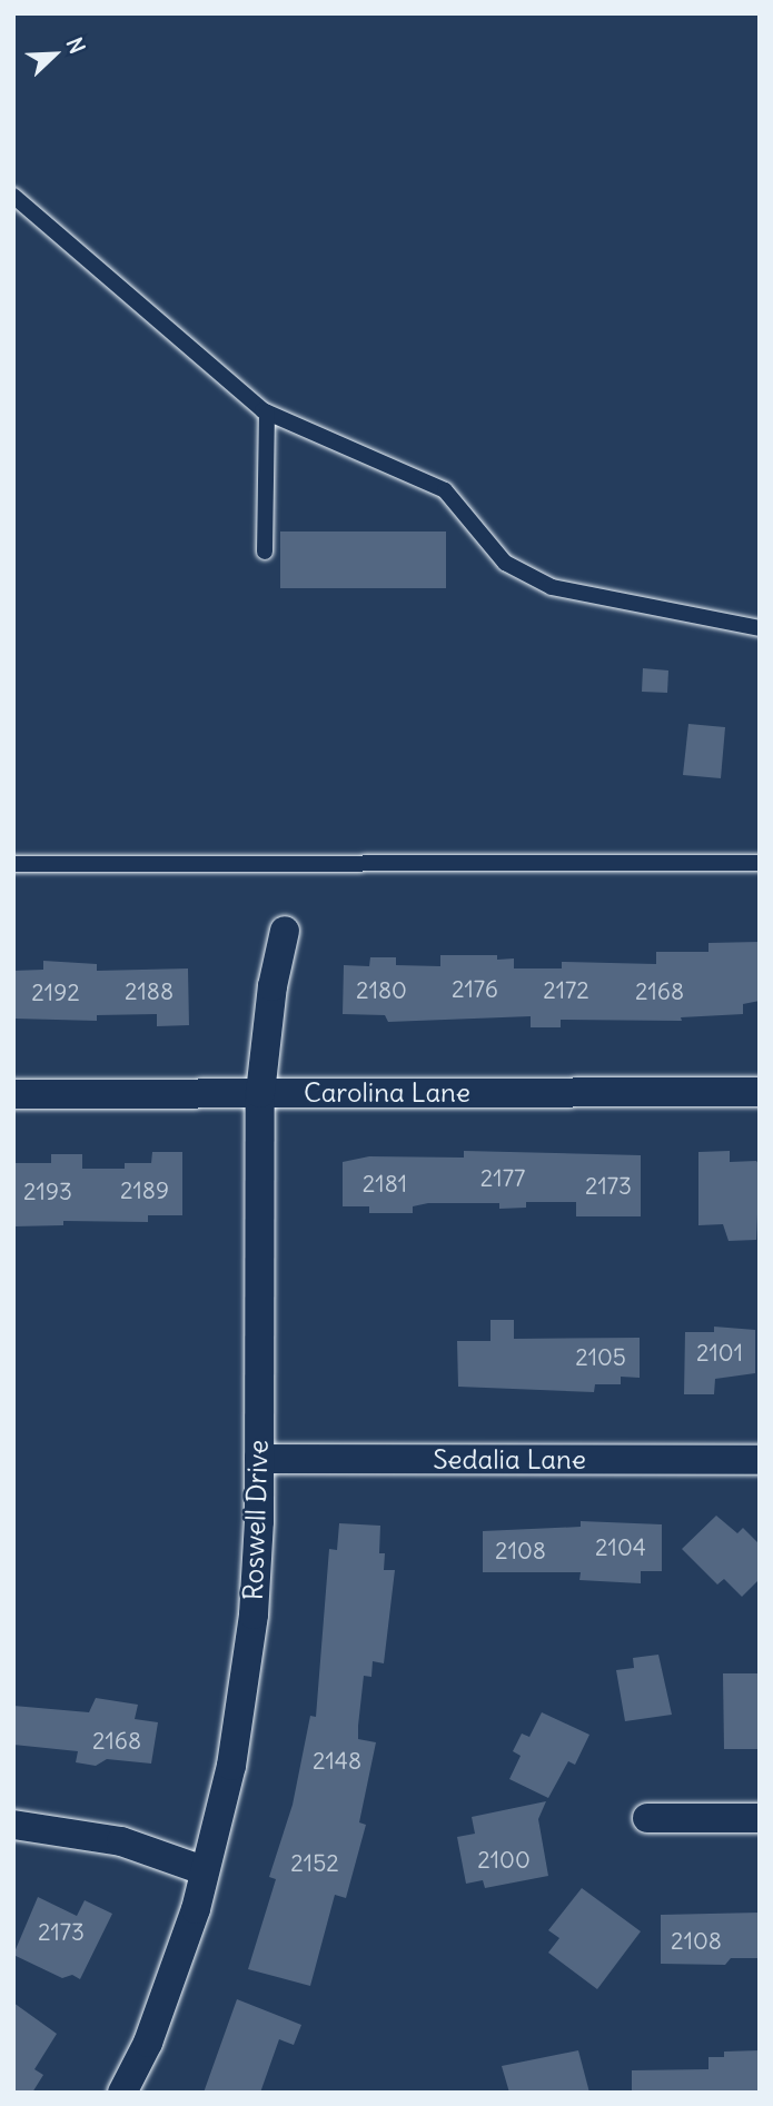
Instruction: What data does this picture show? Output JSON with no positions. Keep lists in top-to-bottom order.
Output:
{
  "streets": {
    "street": ["Carolina Lane", "Sedalia Lane", "Roswell Drive"]
  },
  "crossings": [
    ["Carolina Lane", "Roswell Drive"],
    ["Sedalia Lane", "Roswell Drive"]
  ],
  "house_numbers": [
    "2176",
    "2180",
    "2172",
    "2188",
    "2168",
    "2192",
    "2177",
    "2181",
    "2173",
    "2189",
    "2193",
    "2101",
    "2105",
    "2104",
    "2108",
    "2168",
    "2148",
    "2100",
    "2152",
    "2173",
    "2108"
  ],
  "north": "top right"
}
